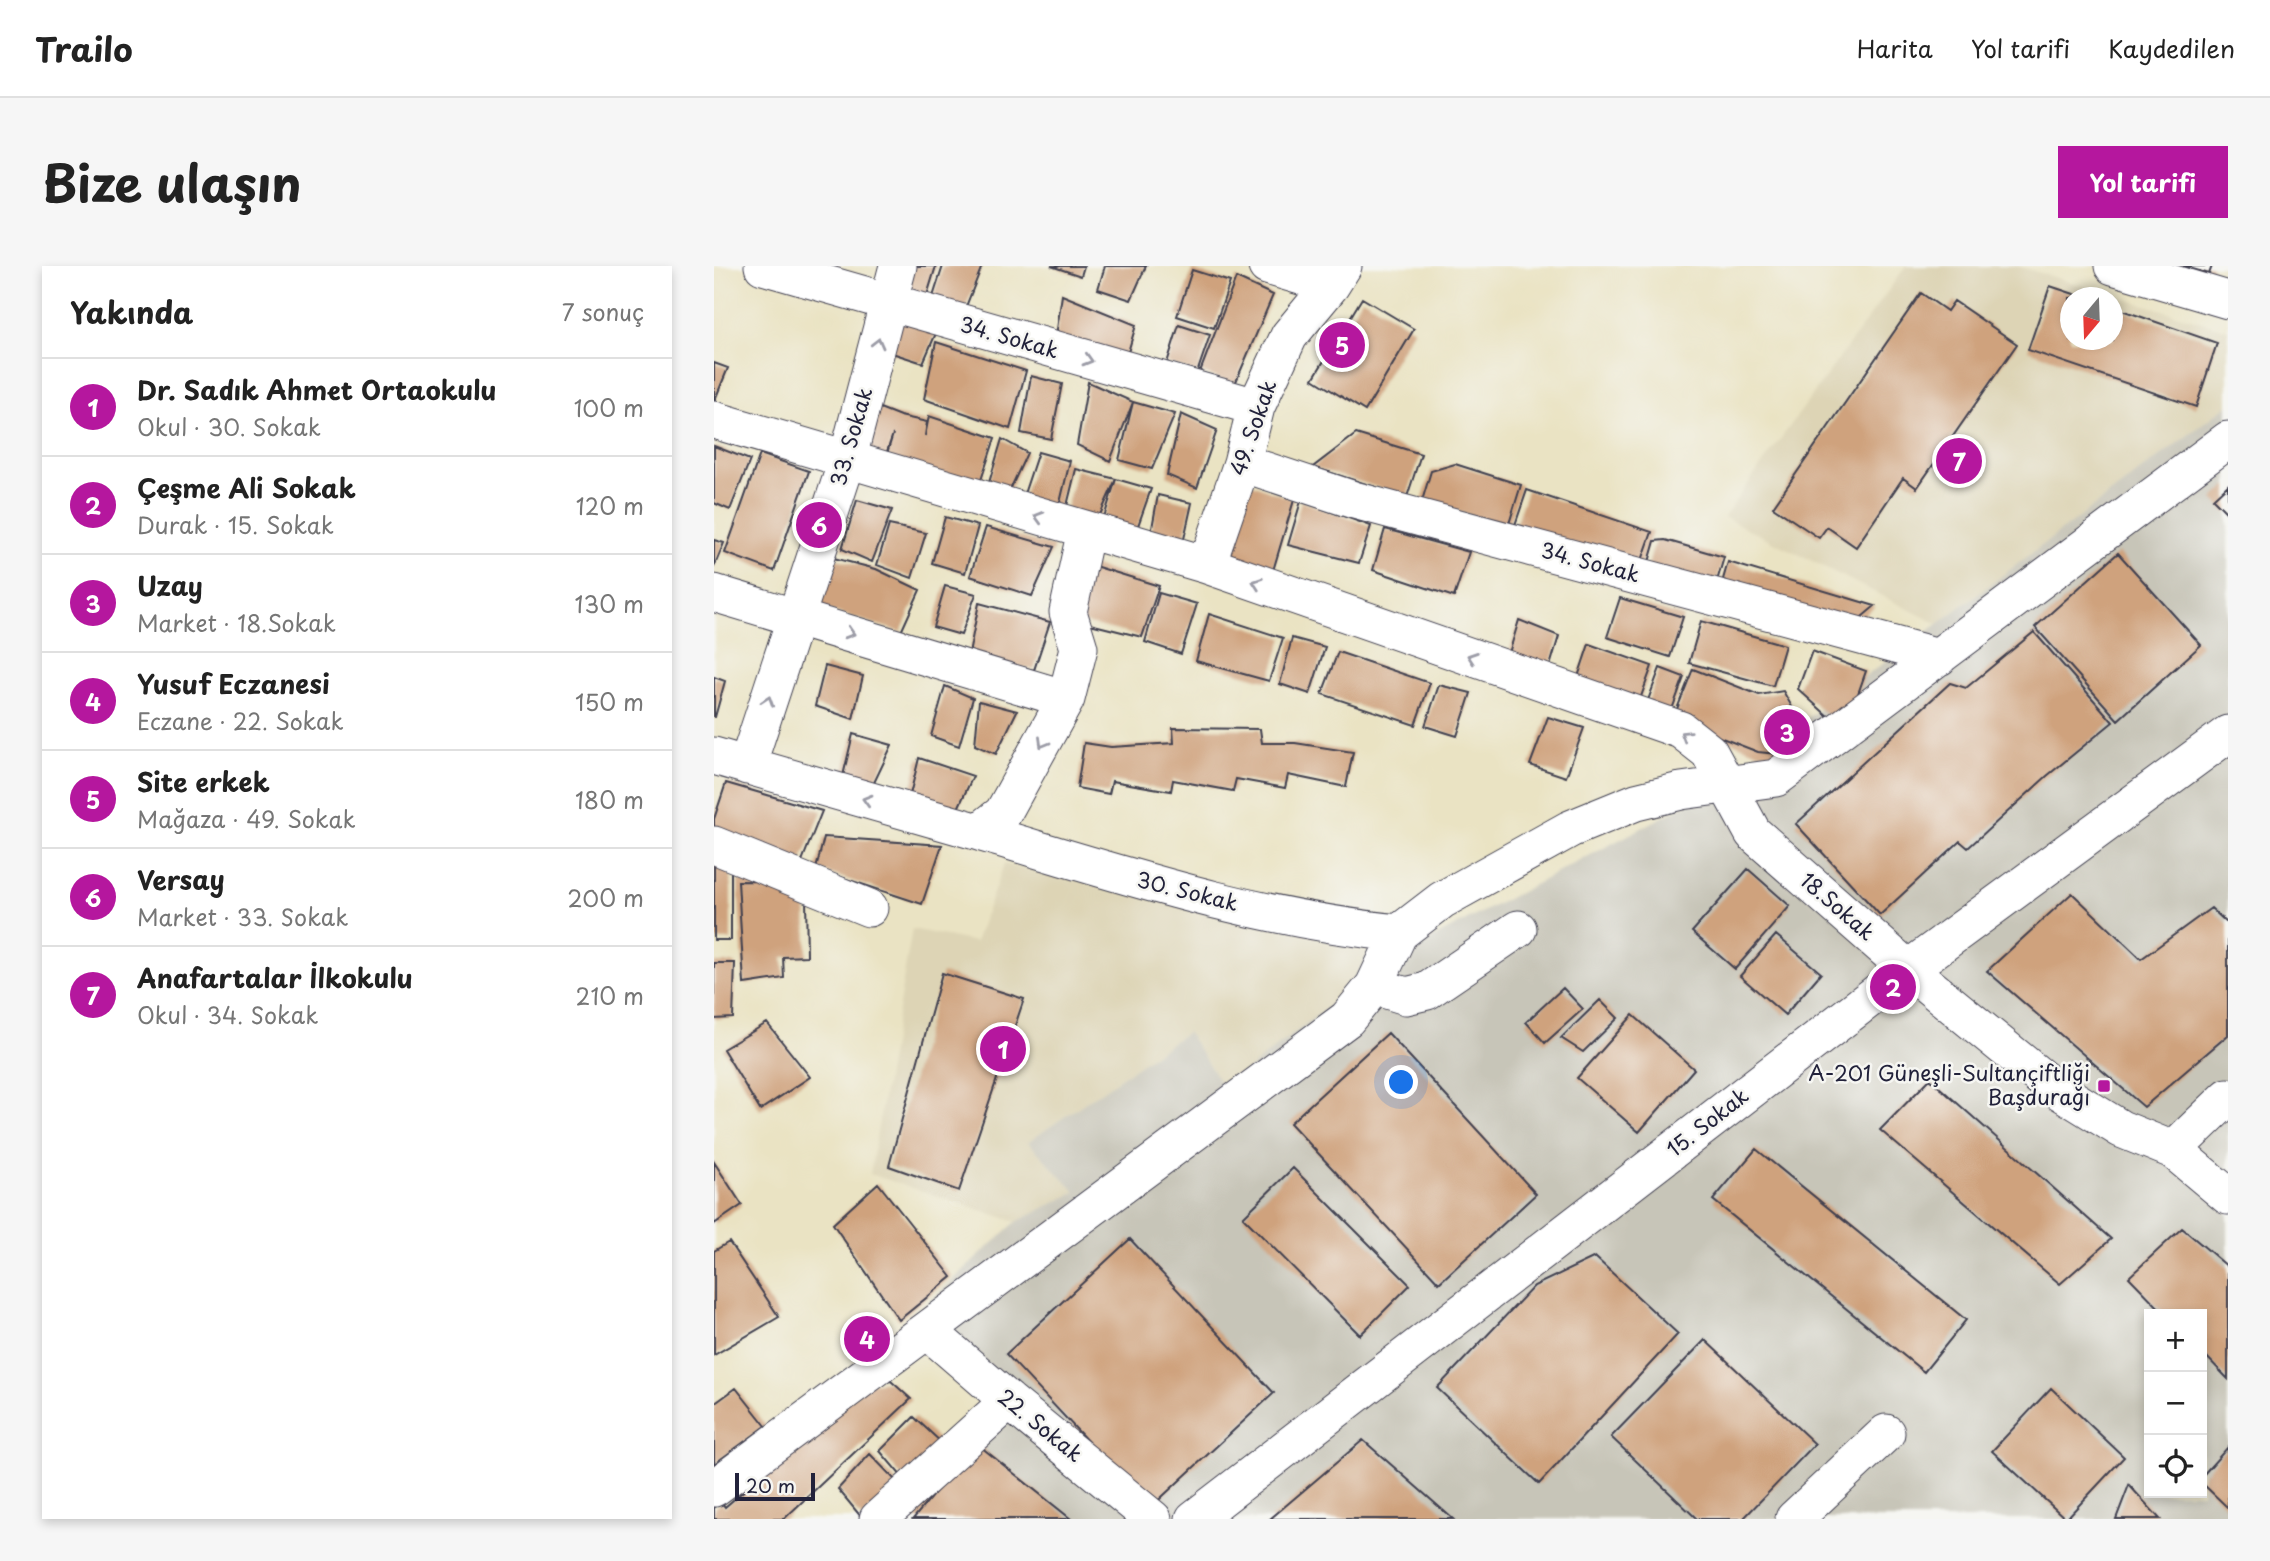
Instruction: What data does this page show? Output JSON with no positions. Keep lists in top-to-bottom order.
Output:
{
  "streets": {
    "street": [
      "34. Sokak",
      "49. Sokak",
      "33. Sokak",
      "30. Sokak",
      "18.Sokak",
      "15. Sokak",
      "22. Sokak"
    ]
  },
  "crossings": [
    ["34. Sokak", "49. Sokak"],
    ["34. Sokak", "33. Sokak"],
    ["49. Sokak", "18.Sokak"],
    ["33. Sokak", "30. Sokak"],
    ["33. Sokak", "18.Sokak"],
    ["18.Sokak", "15. Sokak"]
  ],
  "places": {
    "transit": ["A-201 Güneşli-Sultançiftliği Başdurağı"]
  },
  "scale_bar": "20 m",
  "north": "bottom",
  "page": {
    "header": "Trailo",
    "nav": ["Harita", "Yol tarifi", "Kaydedilen"],
    "title": "Bize ulaşın",
    "buttons": "Yol tarifi",
    "heading": ["Yakında", "7 sonuç"],
    "pins": [
      "5",
      "7",
      "6",
      "3",
      "2",
      "1",
      "4"
    ],
    "list": [
      {
        "mark": "1",
        "name": "Dr. Sadık Ahmet Ortaokulu",
        "note": "Okul · 30. Sokak",
        "value": "100 m"
      },
      {
        "mark": "2",
        "name": "Çeşme Ali Sokak",
        "note": "Durak · 15. Sokak",
        "value": "120 m"
      },
      {
        "mark": "3",
        "name": "Uzay",
        "note": "Market · 18.Sokak",
        "value": "130 m"
      },
      {
        "mark": "4",
        "name": "Yusuf Eczanesi",
        "note": "Eczane · 22. Sokak",
        "value": "150 m"
      },
      {
        "mark": "5",
        "name": "Site erkek",
        "note": "Mağaza · 49. Sokak",
        "value": "180 m"
      },
      {
        "mark": "6",
        "name": "Versay",
        "note": "Market · 33. Sokak",
        "value": "200 m"
      },
      {
        "mark": "7",
        "name": "Anafartalar İlkokulu",
        "note": "Okul · 34. Sokak",
        "value": "210 m"
      }
    ],
    "map_buttons": ["+", "−"],
    "scale": "20 m"
  }
}
